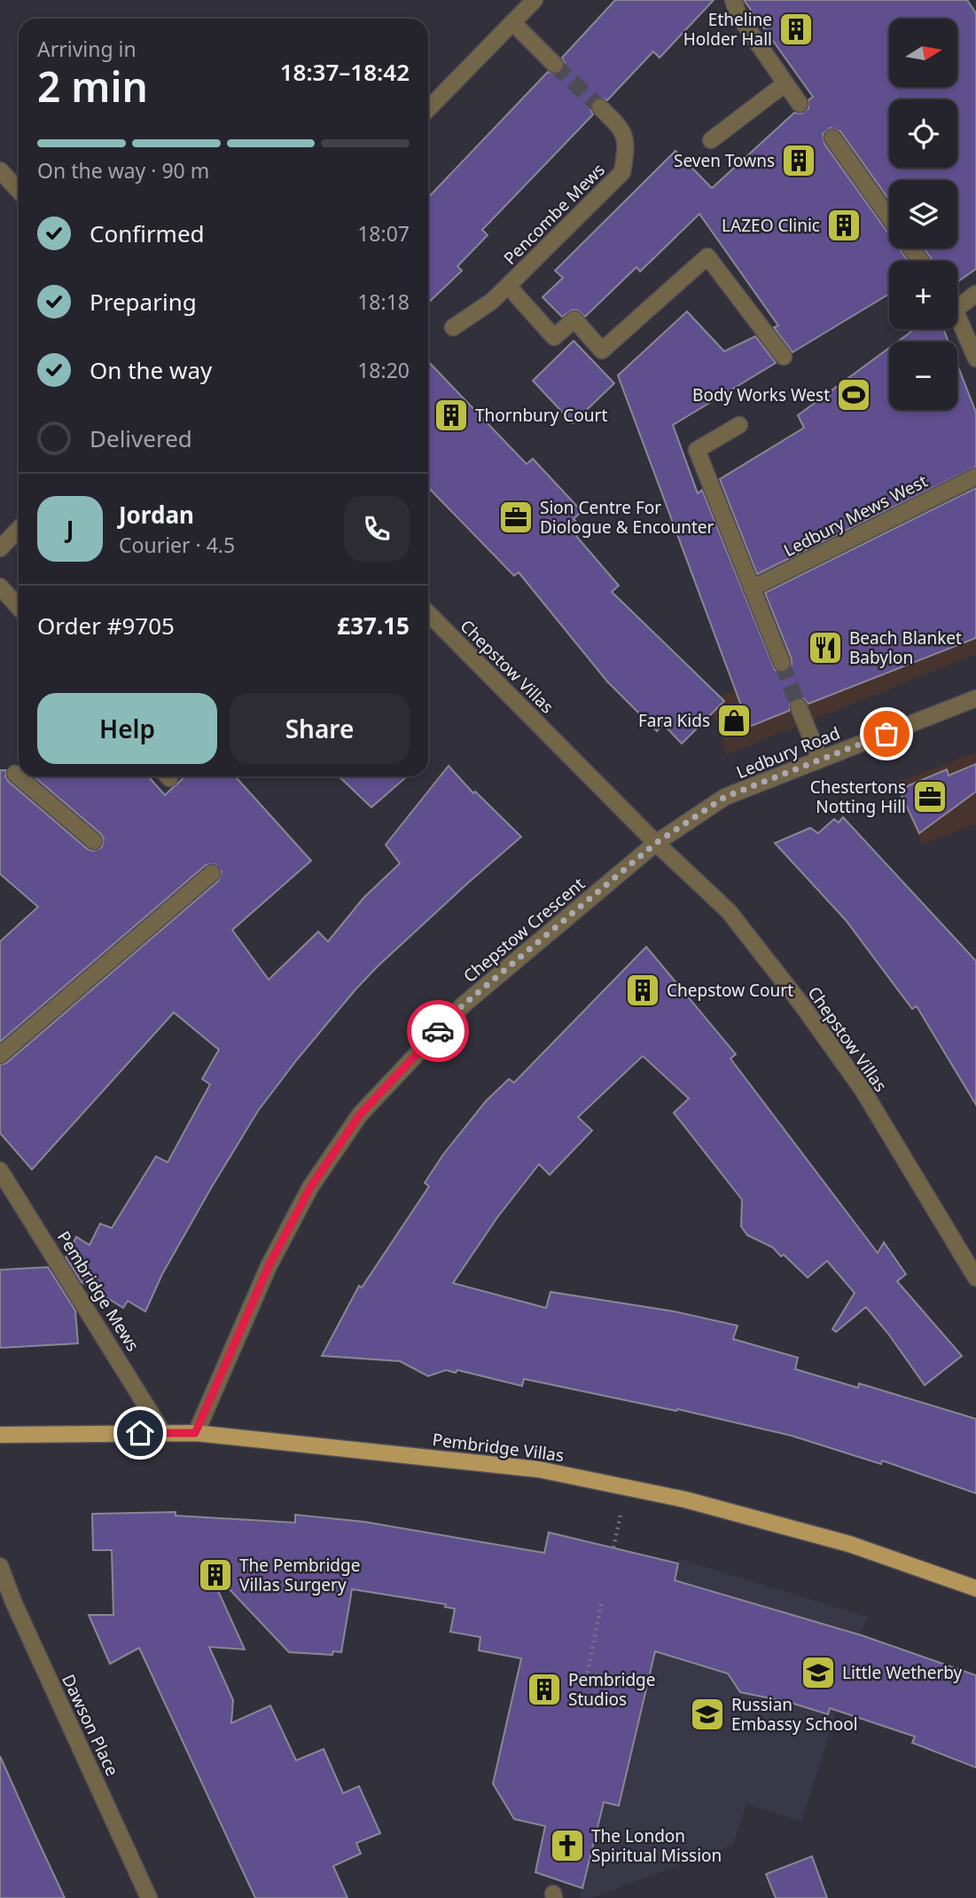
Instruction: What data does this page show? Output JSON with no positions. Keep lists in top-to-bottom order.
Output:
{
  "streets": {
    "main road": ["Pembridge Villas"],
    "street": [
      "Pencombe Mews",
      "Ledbury Mews West",
      "Chepstow Villas",
      "Ledbury Road",
      "Chepstow Crescent",
      "Pembridge Mews",
      "Dawson Place"
    ]
  },
  "crossings": [
    ["Chepstow Villas", "Ledbury Road"],
    ["Chepstow Villas", "Chepstow Crescent"],
    ["Ledbury Road", "Chepstow Crescent"],
    ["Chepstow Crescent", "Pembridge Villas"],
    ["Pembridge Mews", "Pembridge Villas"]
  ],
  "places": {
    "building": [
      "Etheline Holder Hall",
      "Seven Towns",
      "LAZEO Clinic",
      "Thornbury Court",
      "Chepstow Court",
      "The Pembridge Villas Surgery",
      "Pembridge Studios"
    ],
    "sports": ["Body Works West"],
    "office": ["Sion Centre For Diologue & Encounter", "Chestertons Notting Hill"],
    "restaurant": ["Beach Blanket Babylon"],
    "shop": ["Fara Kids"],
    "school or university": ["Little Wetherby", "Russian Embassy School"],
    "church": ["The London Spiritual Mission"]
  },
  "north": "right",
  "page": {
    "map_buttons": ["+", "−"],
    "heading": ["2 min", "Arriving in", "18:37–18:42"],
    "panel": [
      "Jordan",
      "Courier · 4.5",
      "Order #9705",
      "£37.15"
    ],
    "bar": "On the way · 90 m",
    "list": [
      ["Confirmed", "18:07"],
      ["Preparing", "18:18"],
      ["On the way", "18:20"],
      "Delivered"
    ],
    "round": "J",
    "buttons": ["Help", "Share"]
  }
}
